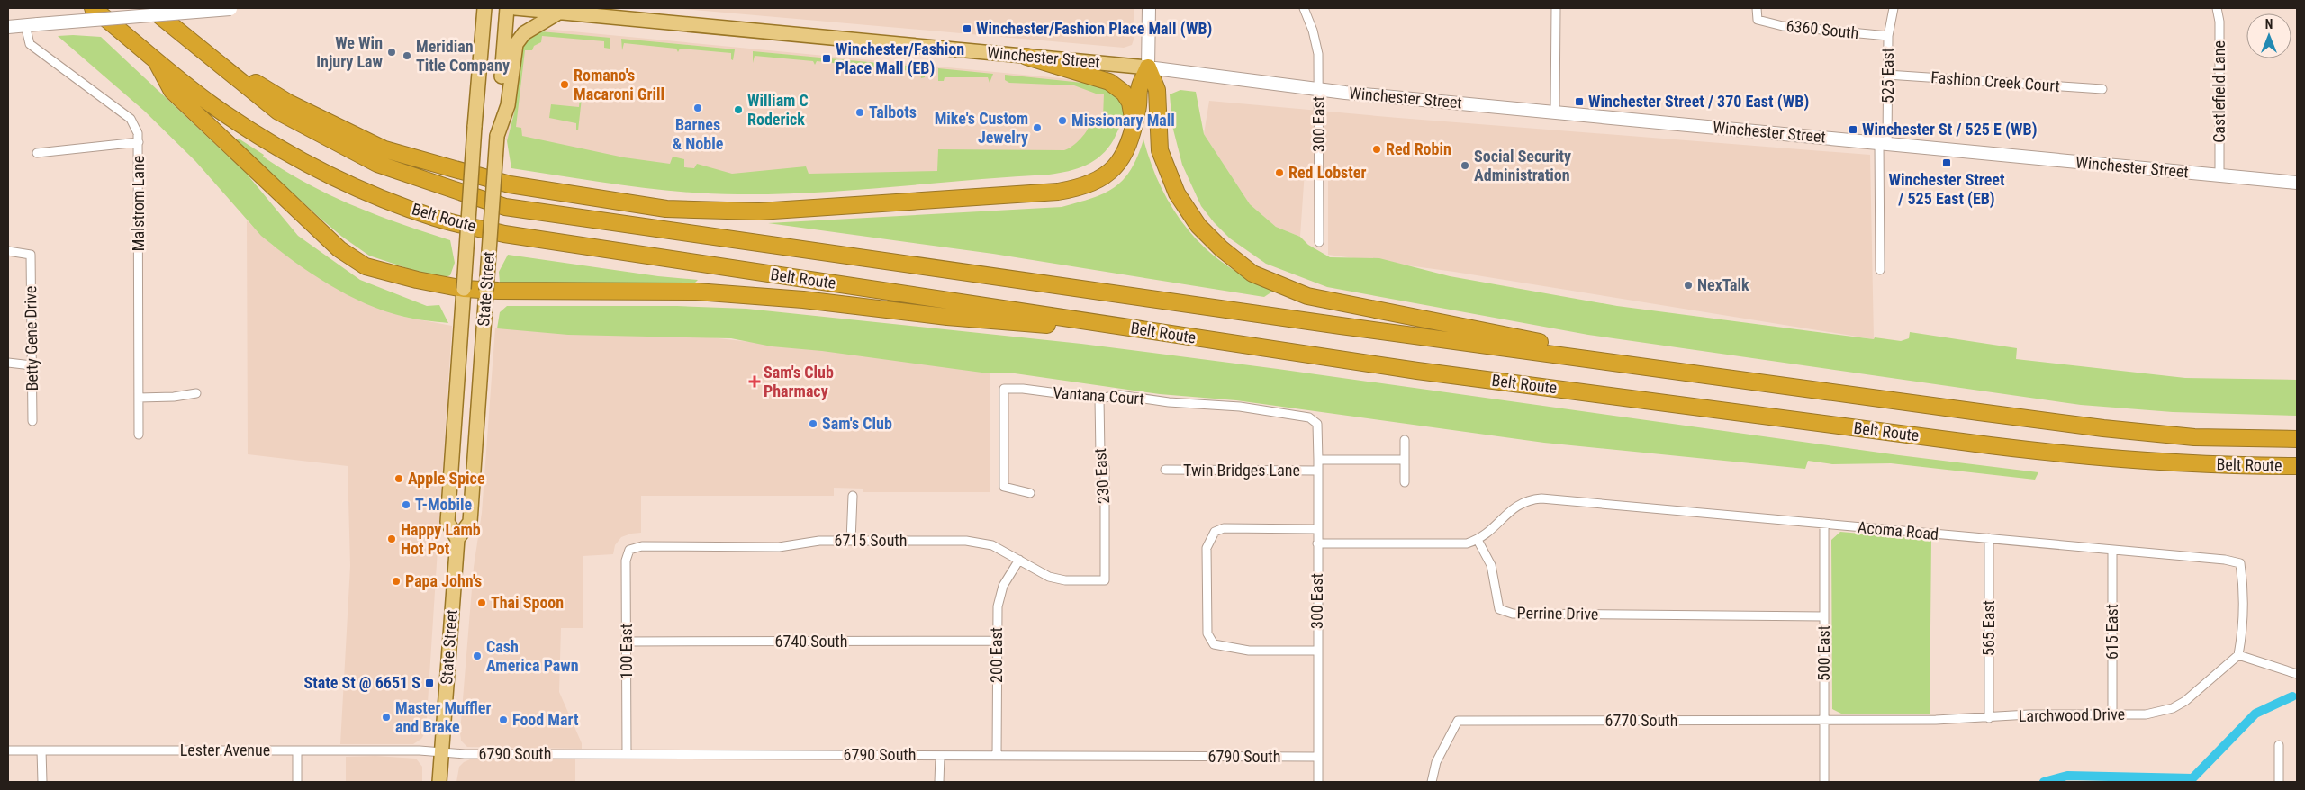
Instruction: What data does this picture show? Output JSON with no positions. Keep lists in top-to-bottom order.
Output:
{
  "streets": {
    "highway": ["Belt Route"],
    "main road": ["Winchester Street", "State Street"],
    "street": [
      "6360 South",
      "525 East",
      "Fashion Creek Court",
      "Castlefield Lane",
      "300 East",
      "Malstrom Lane",
      "Betty Gene Drive",
      "Vantana Court",
      "Twin Bridges Lane",
      "230 East",
      "Acoma Road",
      "6715 South",
      "Perrine Drive",
      "565 East",
      "615 East",
      "6740 South",
      "100 East",
      "500 East",
      "200 East",
      "Larchwood Drive",
      "6770 South",
      "Lester Avenue",
      "6790 South"
    ]
  },
  "crossings": [
    ["6360 South", "525 East"],
    ["Winchester Street", "525 East"],
    ["Winchester Street", "Castlefield Lane"],
    ["Winchester Street", "300 East"],
    ["525 East", "Fashion Creek Court"],
    ["300 East", "Vantana Court"],
    ["300 East", "Twin Bridges Lane"],
    ["300 East", "6790 South"],
    ["State Street", "Lester Avenue"],
    ["State Street", "6790 South"],
    ["Vantana Court", "230 East"],
    ["230 East", "6715 South"],
    ["Acoma Road", "Perrine Drive"],
    ["Acoma Road", "565 East"],
    ["Acoma Road", "615 East"],
    ["Acoma Road", "500 East"],
    ["Acoma Road", "Larchwood Drive"],
    ["6715 South", "100 East"],
    ["6715 South", "200 East"],
    ["Perrine Drive", "500 East"],
    ["565 East", "Larchwood Drive"],
    ["615 East", "Larchwood Drive"],
    ["6740 South", "100 East"],
    ["6740 South", "200 East"],
    ["100 East", "6790 South"],
    ["500 East", "Larchwood Drive"],
    ["500 East", "6770 South"],
    ["200 East", "6790 South"],
    ["Larchwood Drive", "6770 South"],
    ["Lester Avenue", "6790 South"]
  ],
  "places": {
    "transit": [
      "Winchester/Fashion Place Mall (WB)",
      "Winchester/Fashion Place Mall (EB)",
      "Winchester Street / 370 East (WB)",
      "Winchester St / 525 E (WB)",
      "Winchester Street / 525 East (EB)",
      "State St @ 6651 S"
    ],
    "other": [
      "We Win Injury Law",
      "Meridian Title Company",
      "Romano's Macaroni Grill",
      "Barnes & Noble",
      "William C Roderick",
      "Talbots",
      "Missionary Mall",
      "Mike's Custom Jewelry",
      "Red Robin",
      "Social Security Administration",
      "Red Lobster",
      "NexTalk",
      "Sam's Club",
      "Apple Spice",
      "T-Mobile",
      "Happy Lamb Hot Pot",
      "Papa John's",
      "Thai Spoon",
      "Cash America Pawn",
      "Master Muffler and Brake",
      "Food Mart"
    ],
    "health": ["Sam's Club Pharmacy"]
  },
  "north": "top"
}
